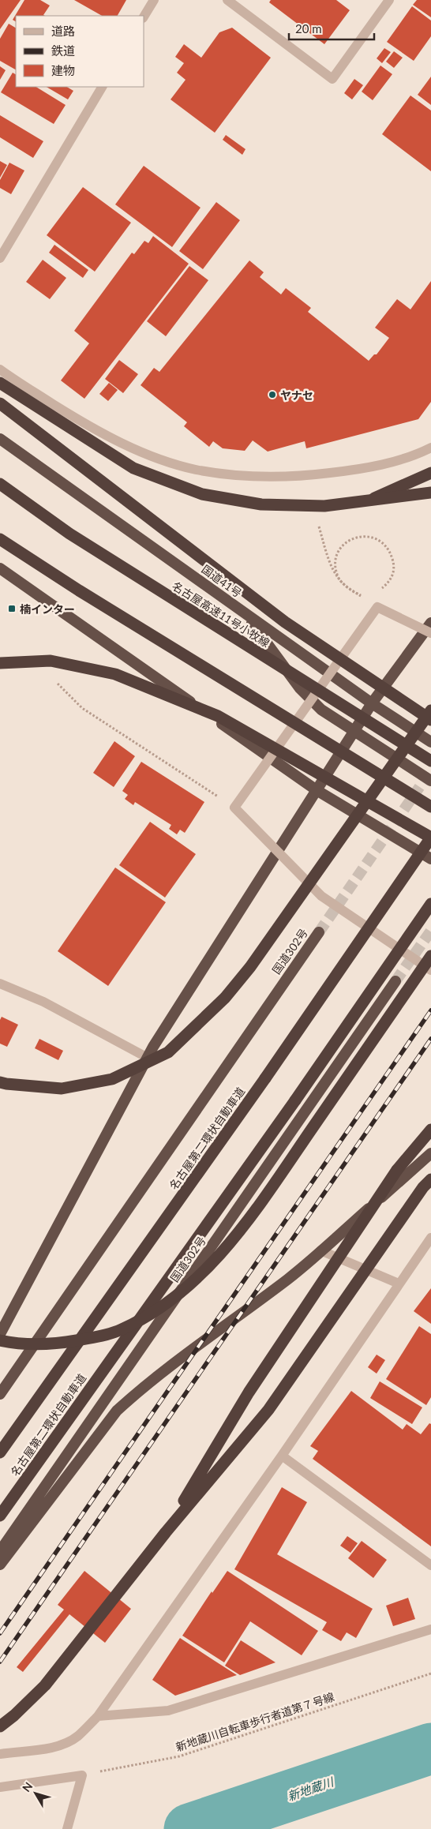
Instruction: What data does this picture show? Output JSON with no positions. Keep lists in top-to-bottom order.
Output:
{
  "streets": {
    "highway": [
      "国道41号",
      "名古屋高速11号小牧線",
      "国道302号",
      "名古屋第二環状自動車道"
    ],
    "path": ["新地蔵川自転車歩行者道第７号線"]
  },
  "water": ["新地蔵川"],
  "places": {
    "other": ["ヤナセ"],
    "transit": ["楠インター"]
  },
  "legend": ["道路", "鉄道", "建物"],
  "scale_bar": "20 m",
  "north": "top left"
}
